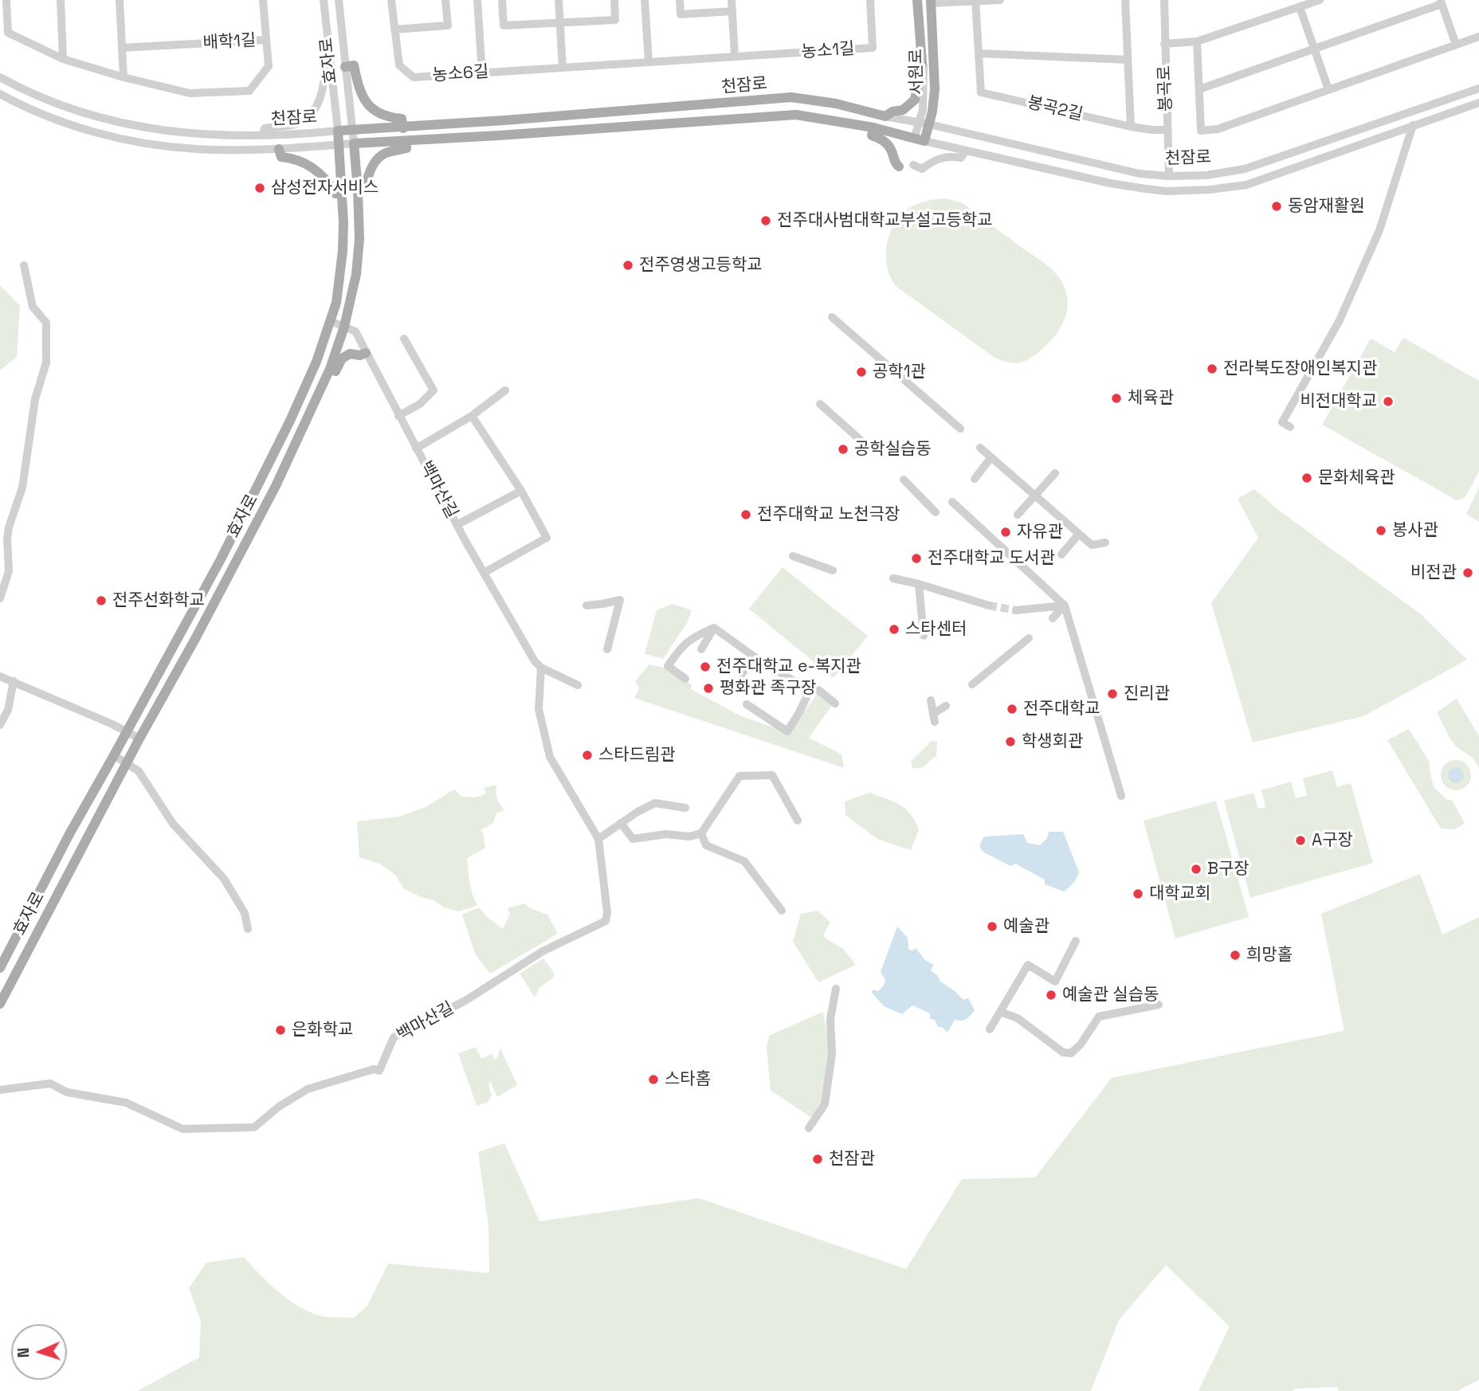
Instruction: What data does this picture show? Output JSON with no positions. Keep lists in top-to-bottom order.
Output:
{
  "streets": {
    "main road": ["효자로", "서원로", "천잠로"],
    "street": [
      "배학1길",
      "농소1길",
      "농소6길",
      "봉곡로",
      "봉곡2길",
      "백마산길"
    ]
  },
  "crossings": [
    ["농소1길", "농소6길"],
    ["효자로", "천잠로"],
    ["효자로", "백마산길"],
    ["서원로", "천잠로"],
    ["천잠로", "봉곡로"],
    ["봉곡로", "봉곡2길"]
  ],
  "places": [
    "삼성전자서비스",
    "동암재활원",
    "전주대사범대학교부설고등학교",
    "전주영생고등학교",
    "전라북도장애인복지관",
    "공학1관",
    "체육관",
    "비전대학교",
    "공학실습동",
    "문화체육관",
    "전주대학교 노천극장",
    "봉사관",
    "자유관",
    "전주대학교 도서관",
    "비전관",
    "전주선화학교",
    "스타센터",
    "전주대학교 e-복지관",
    "평화관 족구장",
    "진리관",
    "전주대학교",
    "학생회관",
    "스타드림관",
    "A구장",
    "B구장",
    "대학교회",
    "예술관",
    "희망홀",
    "예술관 실습동",
    "은화학교",
    "스타홈",
    "천잠관"
  ],
  "north": "left"
}
